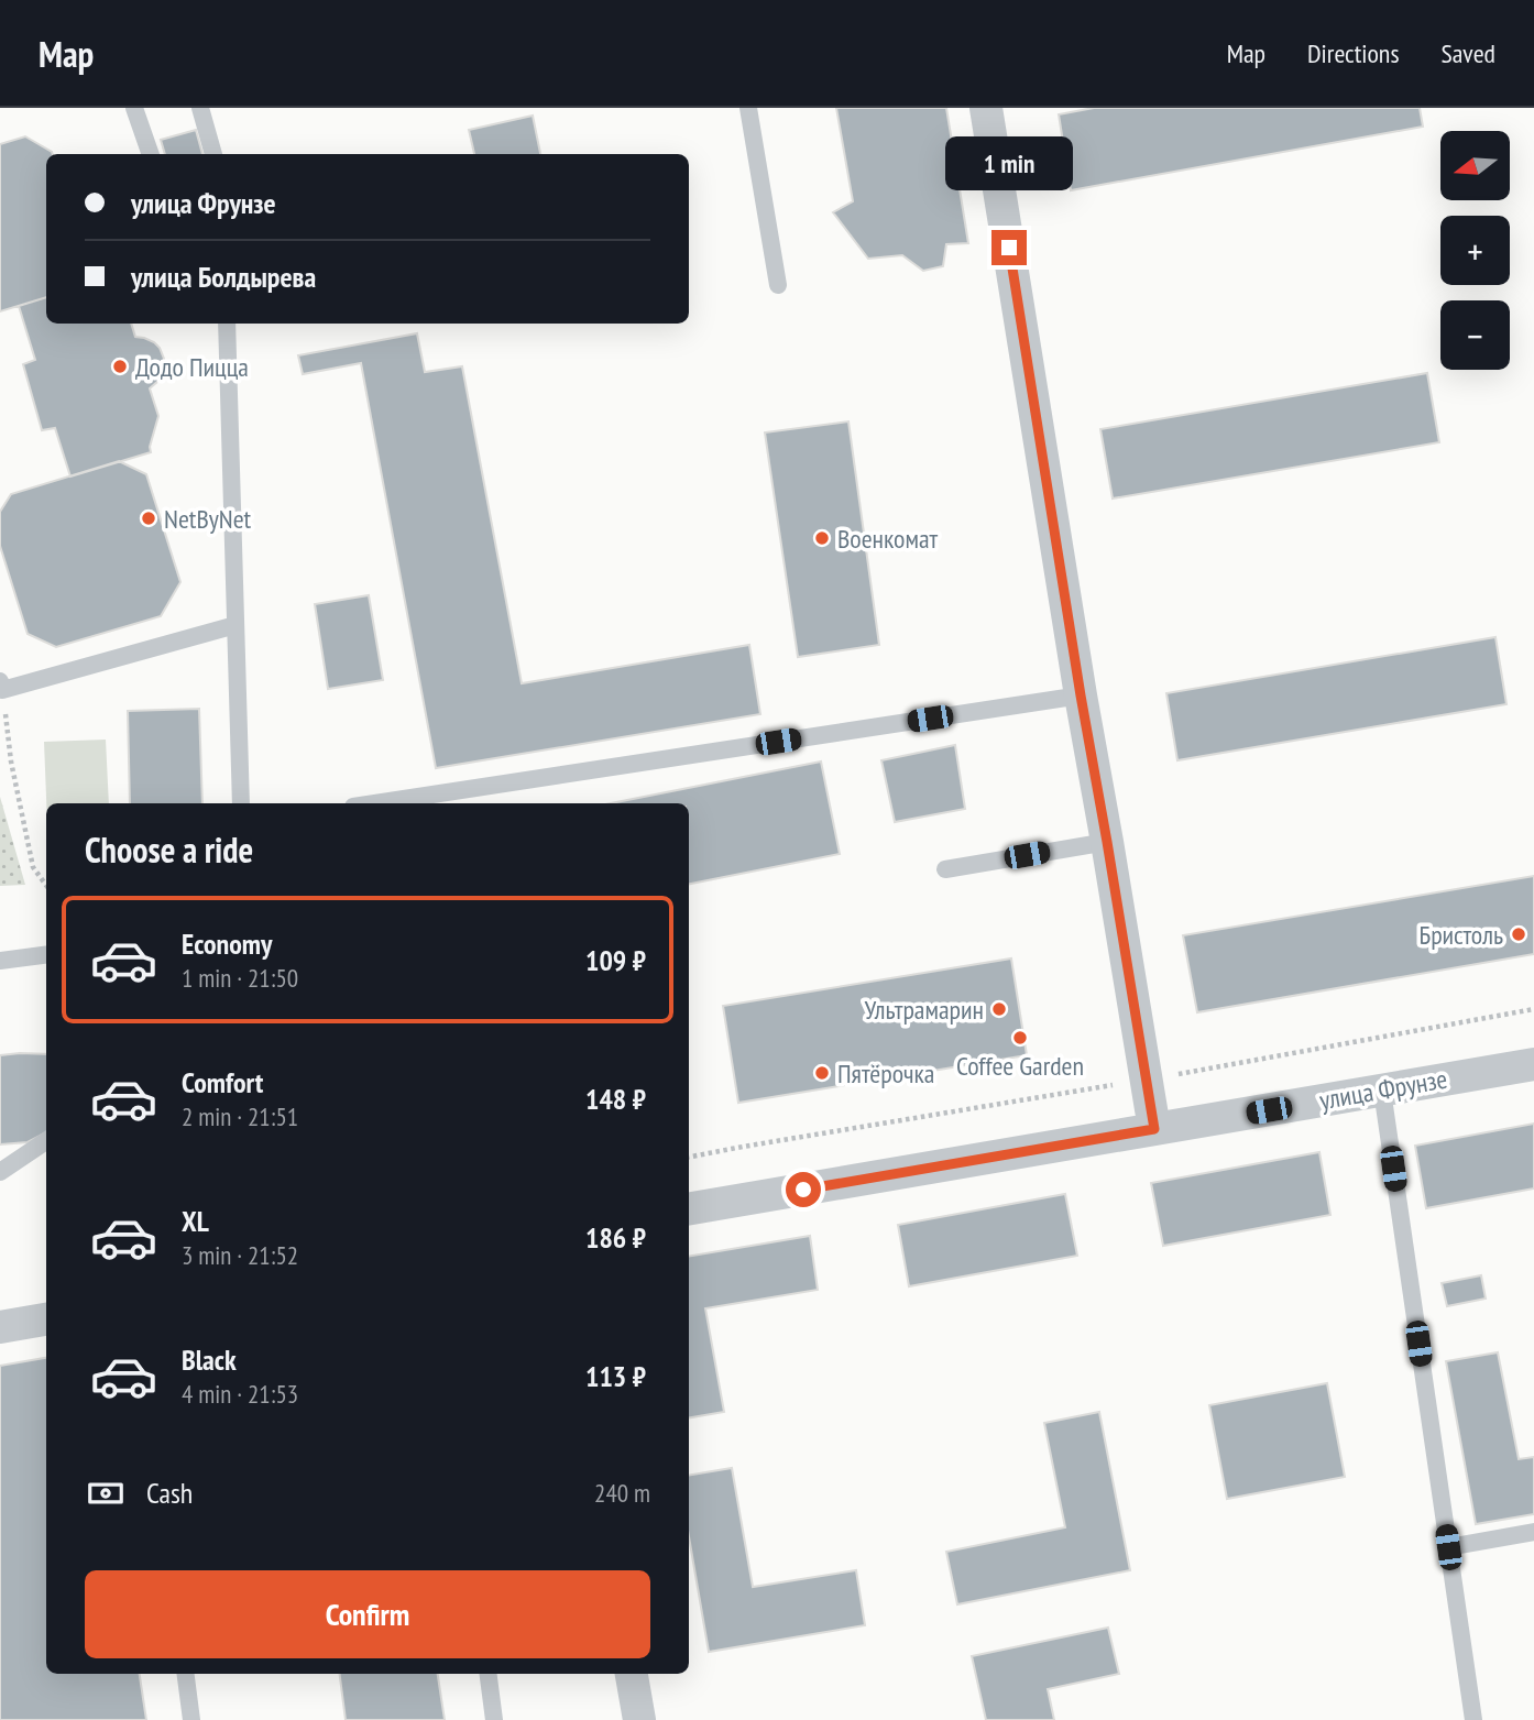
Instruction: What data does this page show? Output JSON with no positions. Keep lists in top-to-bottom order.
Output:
{
  "streets": {
    "street": ["улица Фрунзе"]
  },
  "places": [
    "Додо Пицца",
    "NetByNet",
    "Военкомат",
    "Бристоль",
    "Ультрамарин",
    "Coffee Garden",
    "Пятёрочка"
  ],
  "north": "left",
  "page": {
    "header": "Map",
    "nav": ["Map", "Directions", "Saved"],
    "map_buttons": ["+", "−"],
    "bubble": "1 min",
    "banner": ["улица Фрунзе", "улица Болдырева"],
    "heading": "Choose a ride",
    "list": [
      {
        "name": "Economy",
        "note": "1 min · 21:50",
        "value": "109 ₽"
      },
      {
        "name": "Comfort",
        "note": "2 min · 21:51",
        "value": "148 ₽"
      },
      {
        "name": "XL",
        "note": "3 min · 21:52",
        "value": "186 ₽"
      },
      {
        "name": "Black",
        "note": "4 min · 21:53",
        "value": "113 ₽"
      }
    ],
    "pay": ["Cash", "240 m"],
    "buttons": "Confirm"
  }
}
